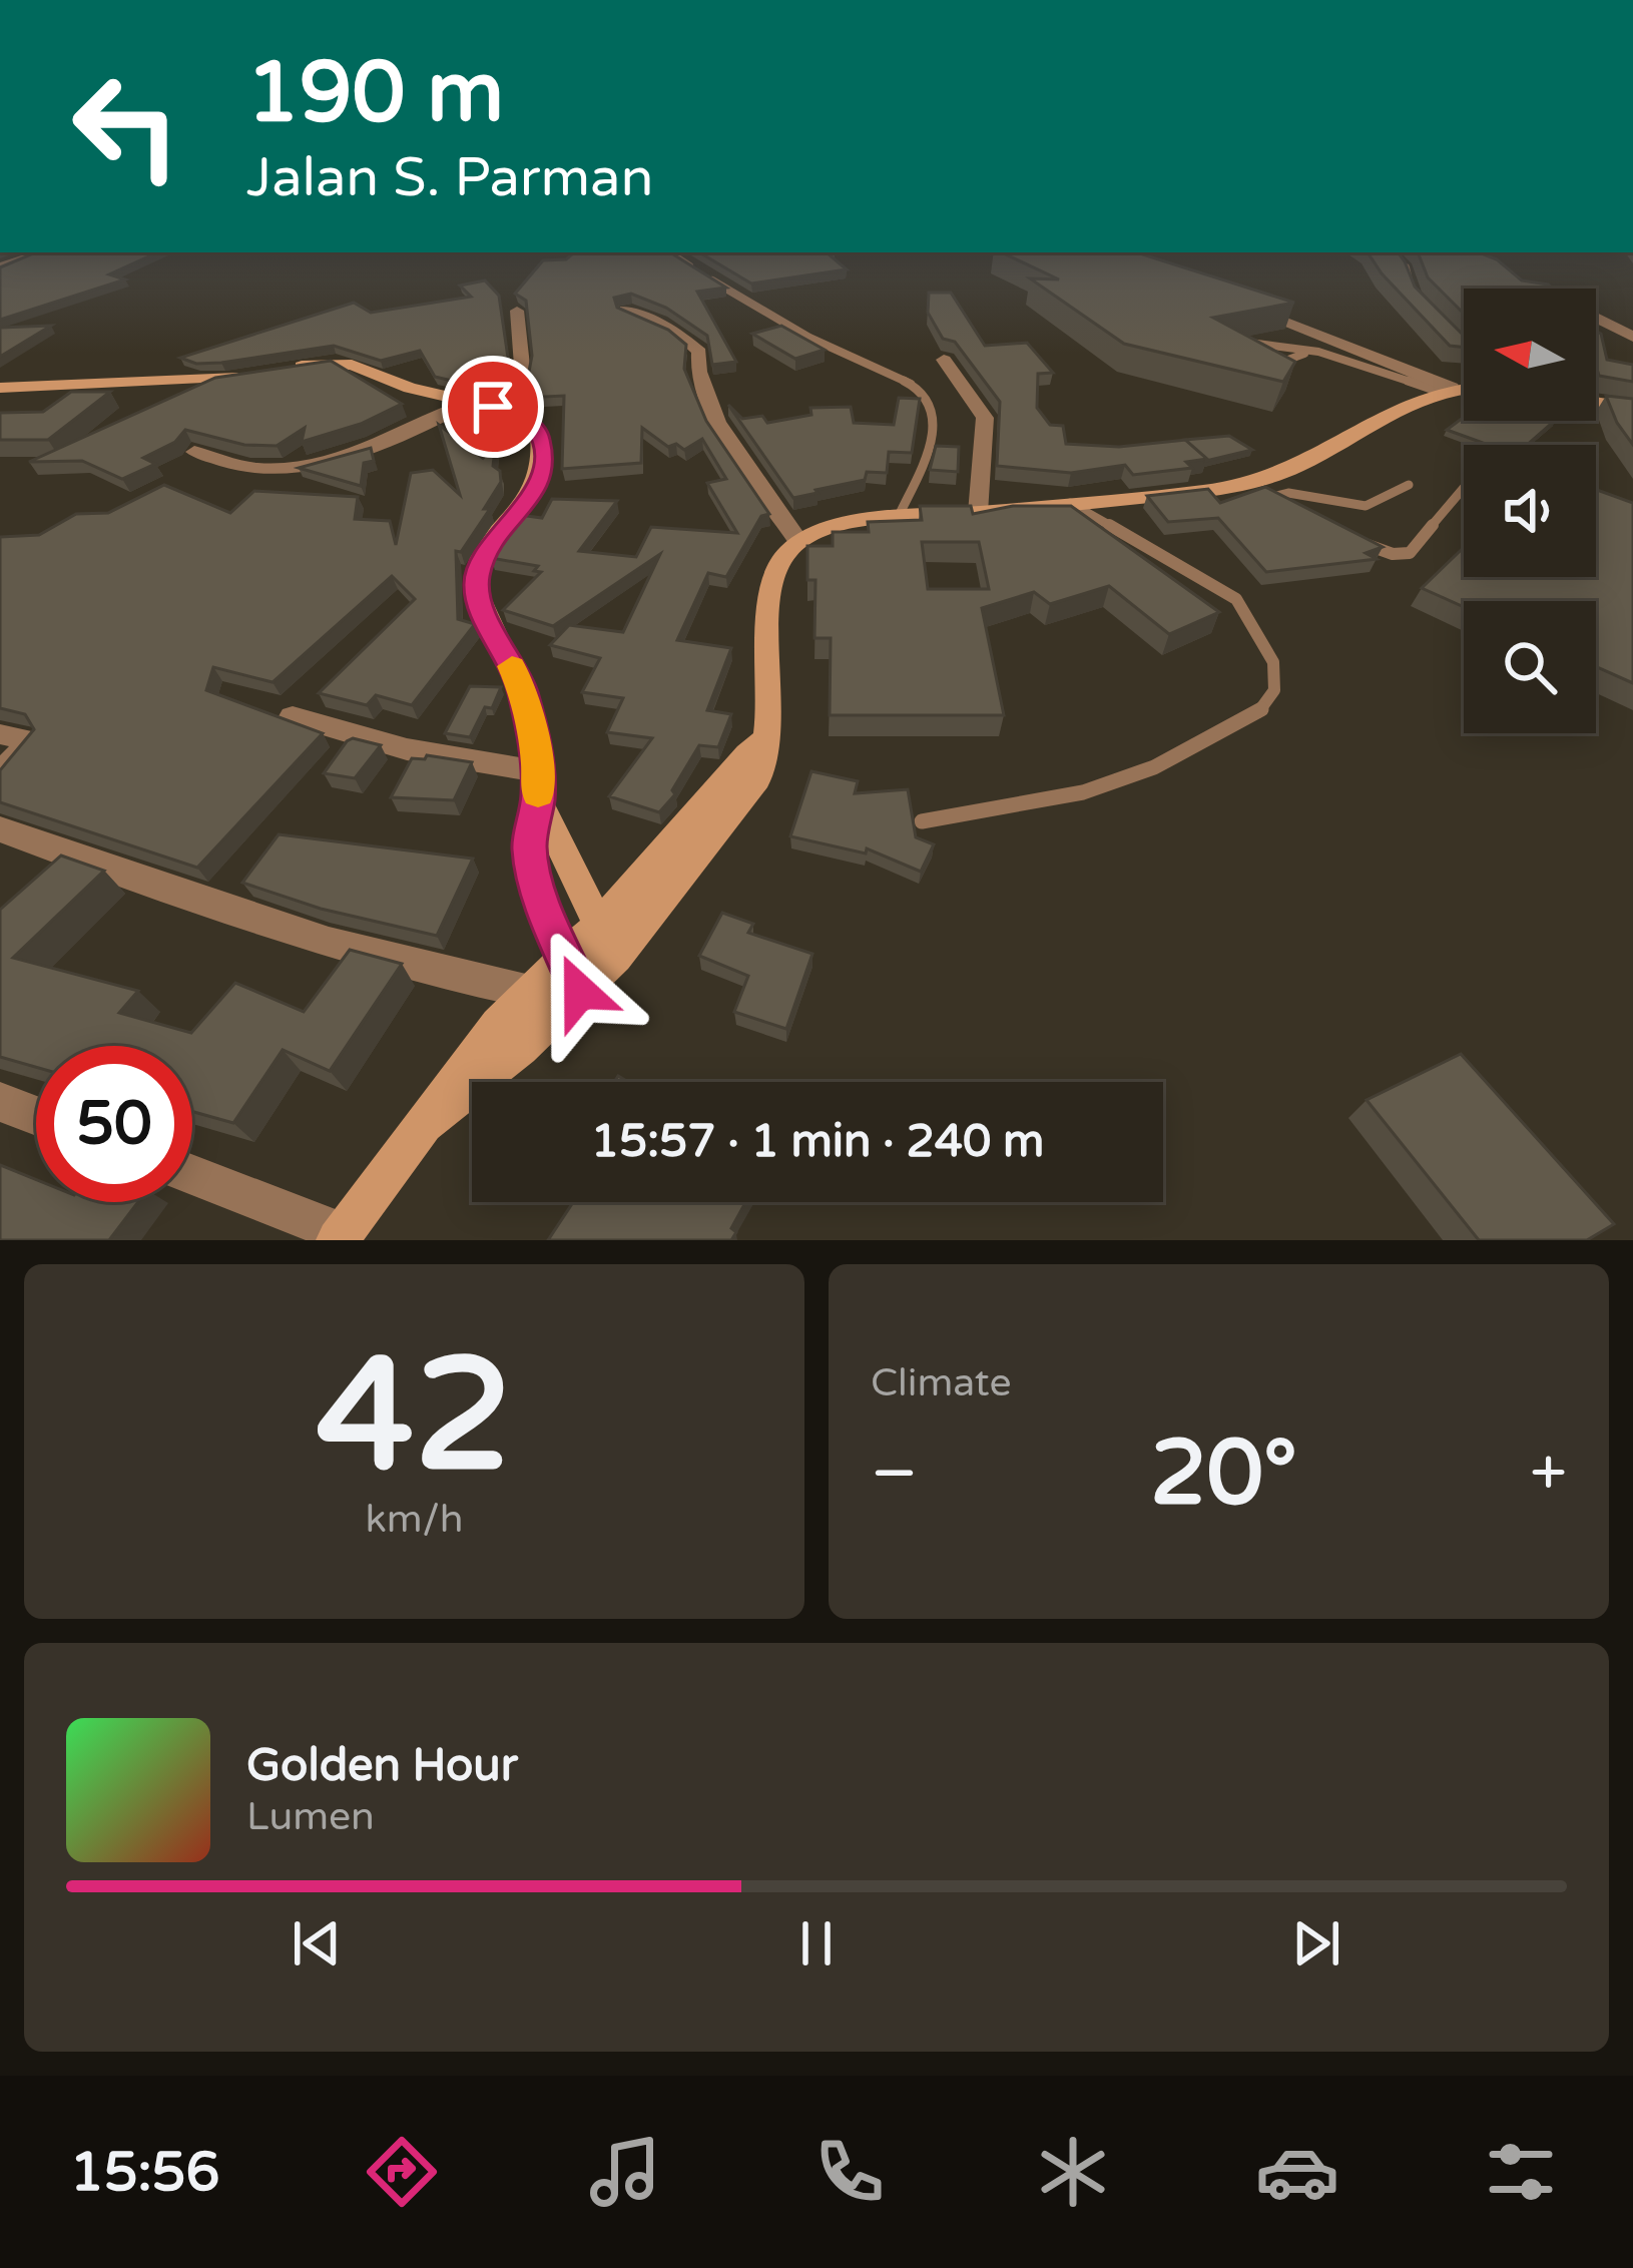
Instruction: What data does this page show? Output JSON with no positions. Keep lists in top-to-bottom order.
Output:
{
  "north": "left",
  "page": {
    "turn": ["190 m", "Jalan S. Parman"],
    "limit": "50",
    "trip": "15:57 · 1 min · 240 m",
    "tile": [
      ["42", "km/h"],
      "Climate"
    ],
    "heat": ["−", "20°", "+"],
    "song": ["Golden Hour", "Lumen"],
    "tabs": "15:56"
  }
}
